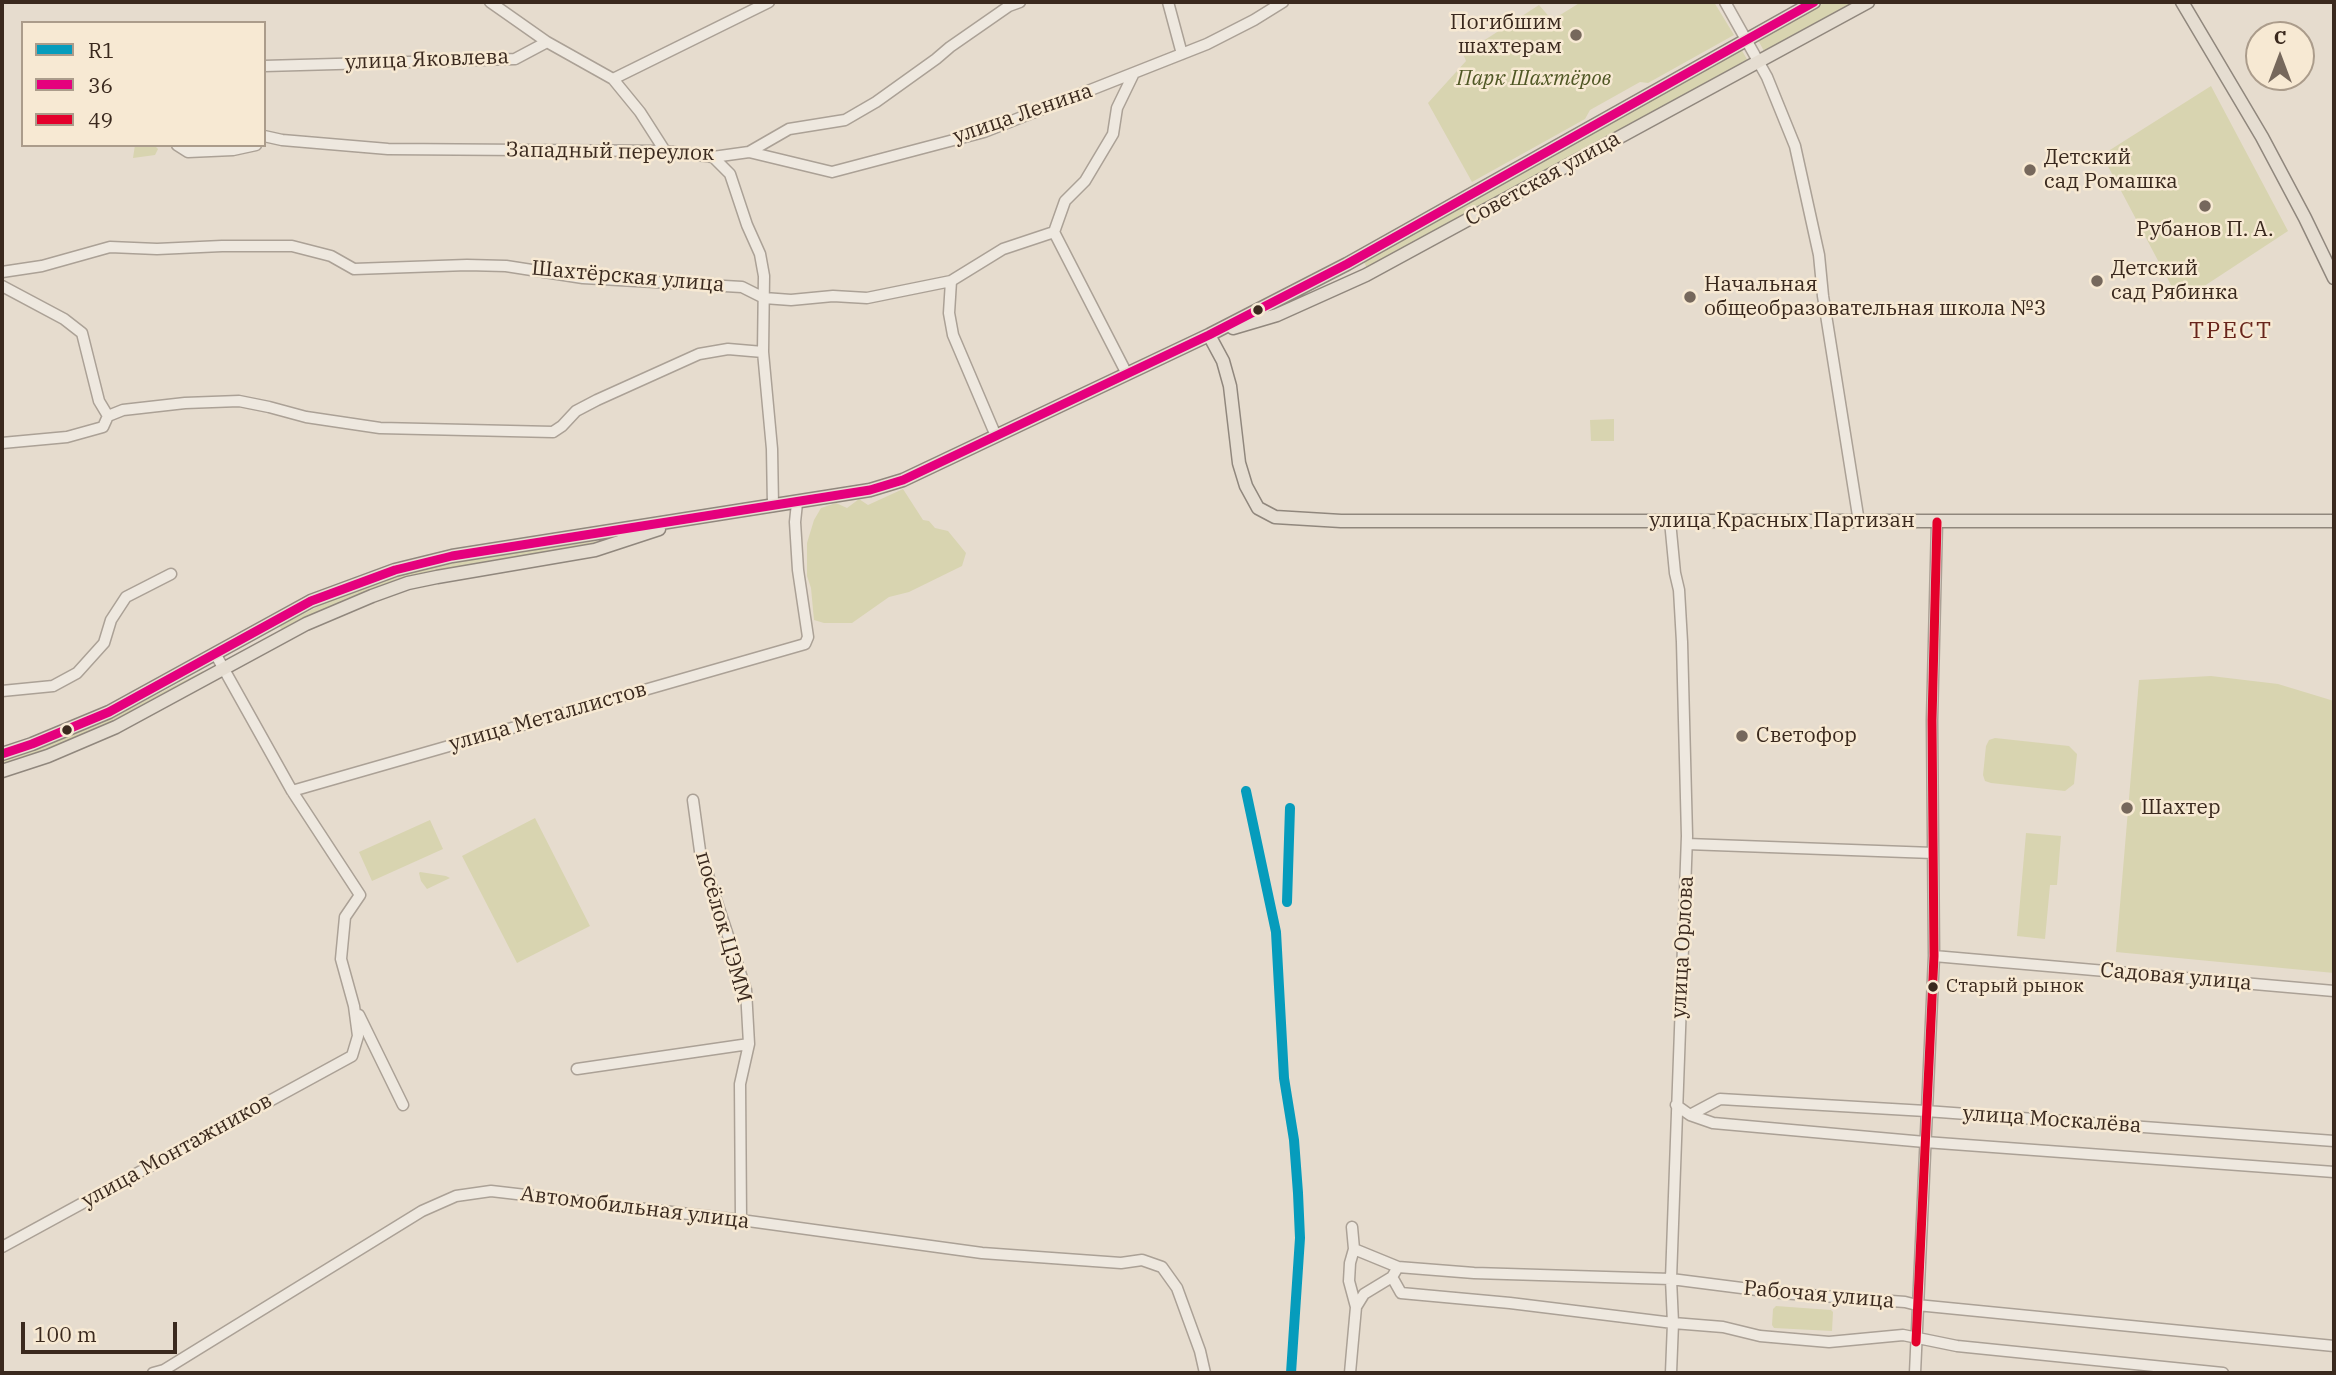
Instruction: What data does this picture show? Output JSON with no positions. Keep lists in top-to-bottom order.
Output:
{
  "streets": {
    "main road": ["Советская улица", "улица Красных Партизан"],
    "street": [
      "улица Яковлева",
      "улица Ленина",
      "Западный переулок",
      "Шахтёрская улица",
      "улица Металлистов",
      "посёлок ЦЭММ",
      "улица Орлова",
      "Садовая улица",
      "улица Москалёва",
      "улица Монтажников",
      "Автомобильная улица",
      "Рабочая улица"
    ]
  },
  "crossings": [
    ["улица Ленина", "Западный переулок"],
    ["Советская улица", "улица Красных Партизан"],
    ["Советская улица", "улица Металлистов"],
    ["улица Красных Партизан", "улица Орлова"],
    ["посёлок ЦЭММ", "Автомобильная улица"],
    ["улица Орлова", "улица Москалёва"],
    ["улица Орлова", "Рабочая улица"]
  ],
  "districts": ["ТРЕСТ"],
  "parks": ["Парк Шахтёров"],
  "places": [
    "Погибшим шахтерам",
    "Детский сад Ромашка",
    "Рубанов П. А.",
    "Детский сад Рябинка",
    "Начальная общеобразовательная школа №3",
    "Светофор",
    "Шахтер",
    "Старый рынок"
  ],
  "lines": ["transit line 36", "transit line 49", "transit line R1"],
  "legend": ["R1", "36", "49"],
  "scale_bar": "100 m",
  "north": "top"
}
